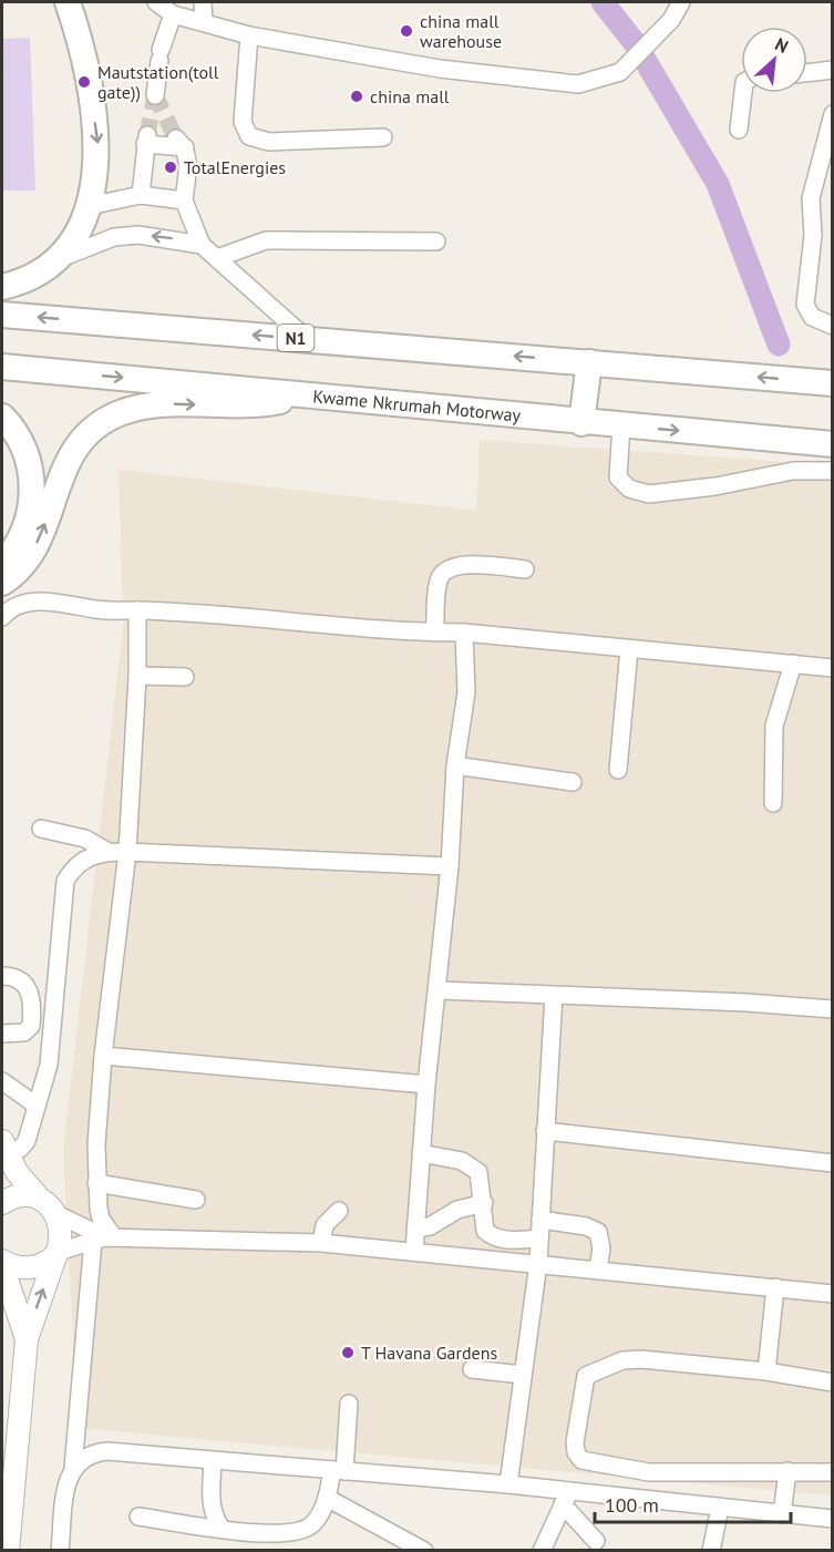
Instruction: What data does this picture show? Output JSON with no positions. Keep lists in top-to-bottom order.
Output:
{
  "streets": {
    "highway": ["N1", "Kwame Nkrumah Motorway"]
  },
  "places": [
    "china mall warehouse",
    "Mautstation(toll gate))",
    "china mall",
    "TotalEnergies",
    "T Havana Gardens"
  ],
  "scale_bar": "100 m",
  "north": "top right"
}
